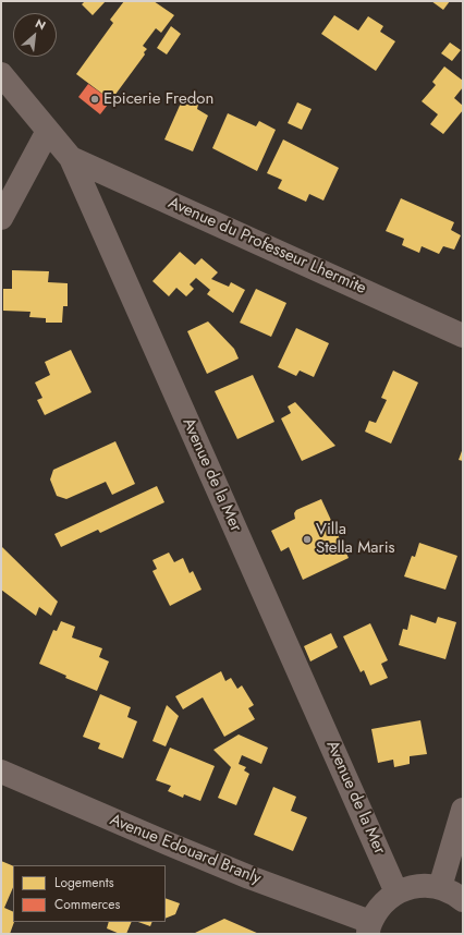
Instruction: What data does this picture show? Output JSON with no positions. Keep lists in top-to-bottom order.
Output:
{
  "streets": {
    "street": ["Avenue du Professeur Lhermite", "Avenue de la Mer", "Avenue Edouard Branly"]
  },
  "crossings": [
    ["Avenue du Professeur Lhermite", "Avenue de la Mer"]
  ],
  "places": ["Epicerie Fredon", "Villa Stella Maris"],
  "legend": ["Logements", "Commerces"],
  "north": "top right"
}
